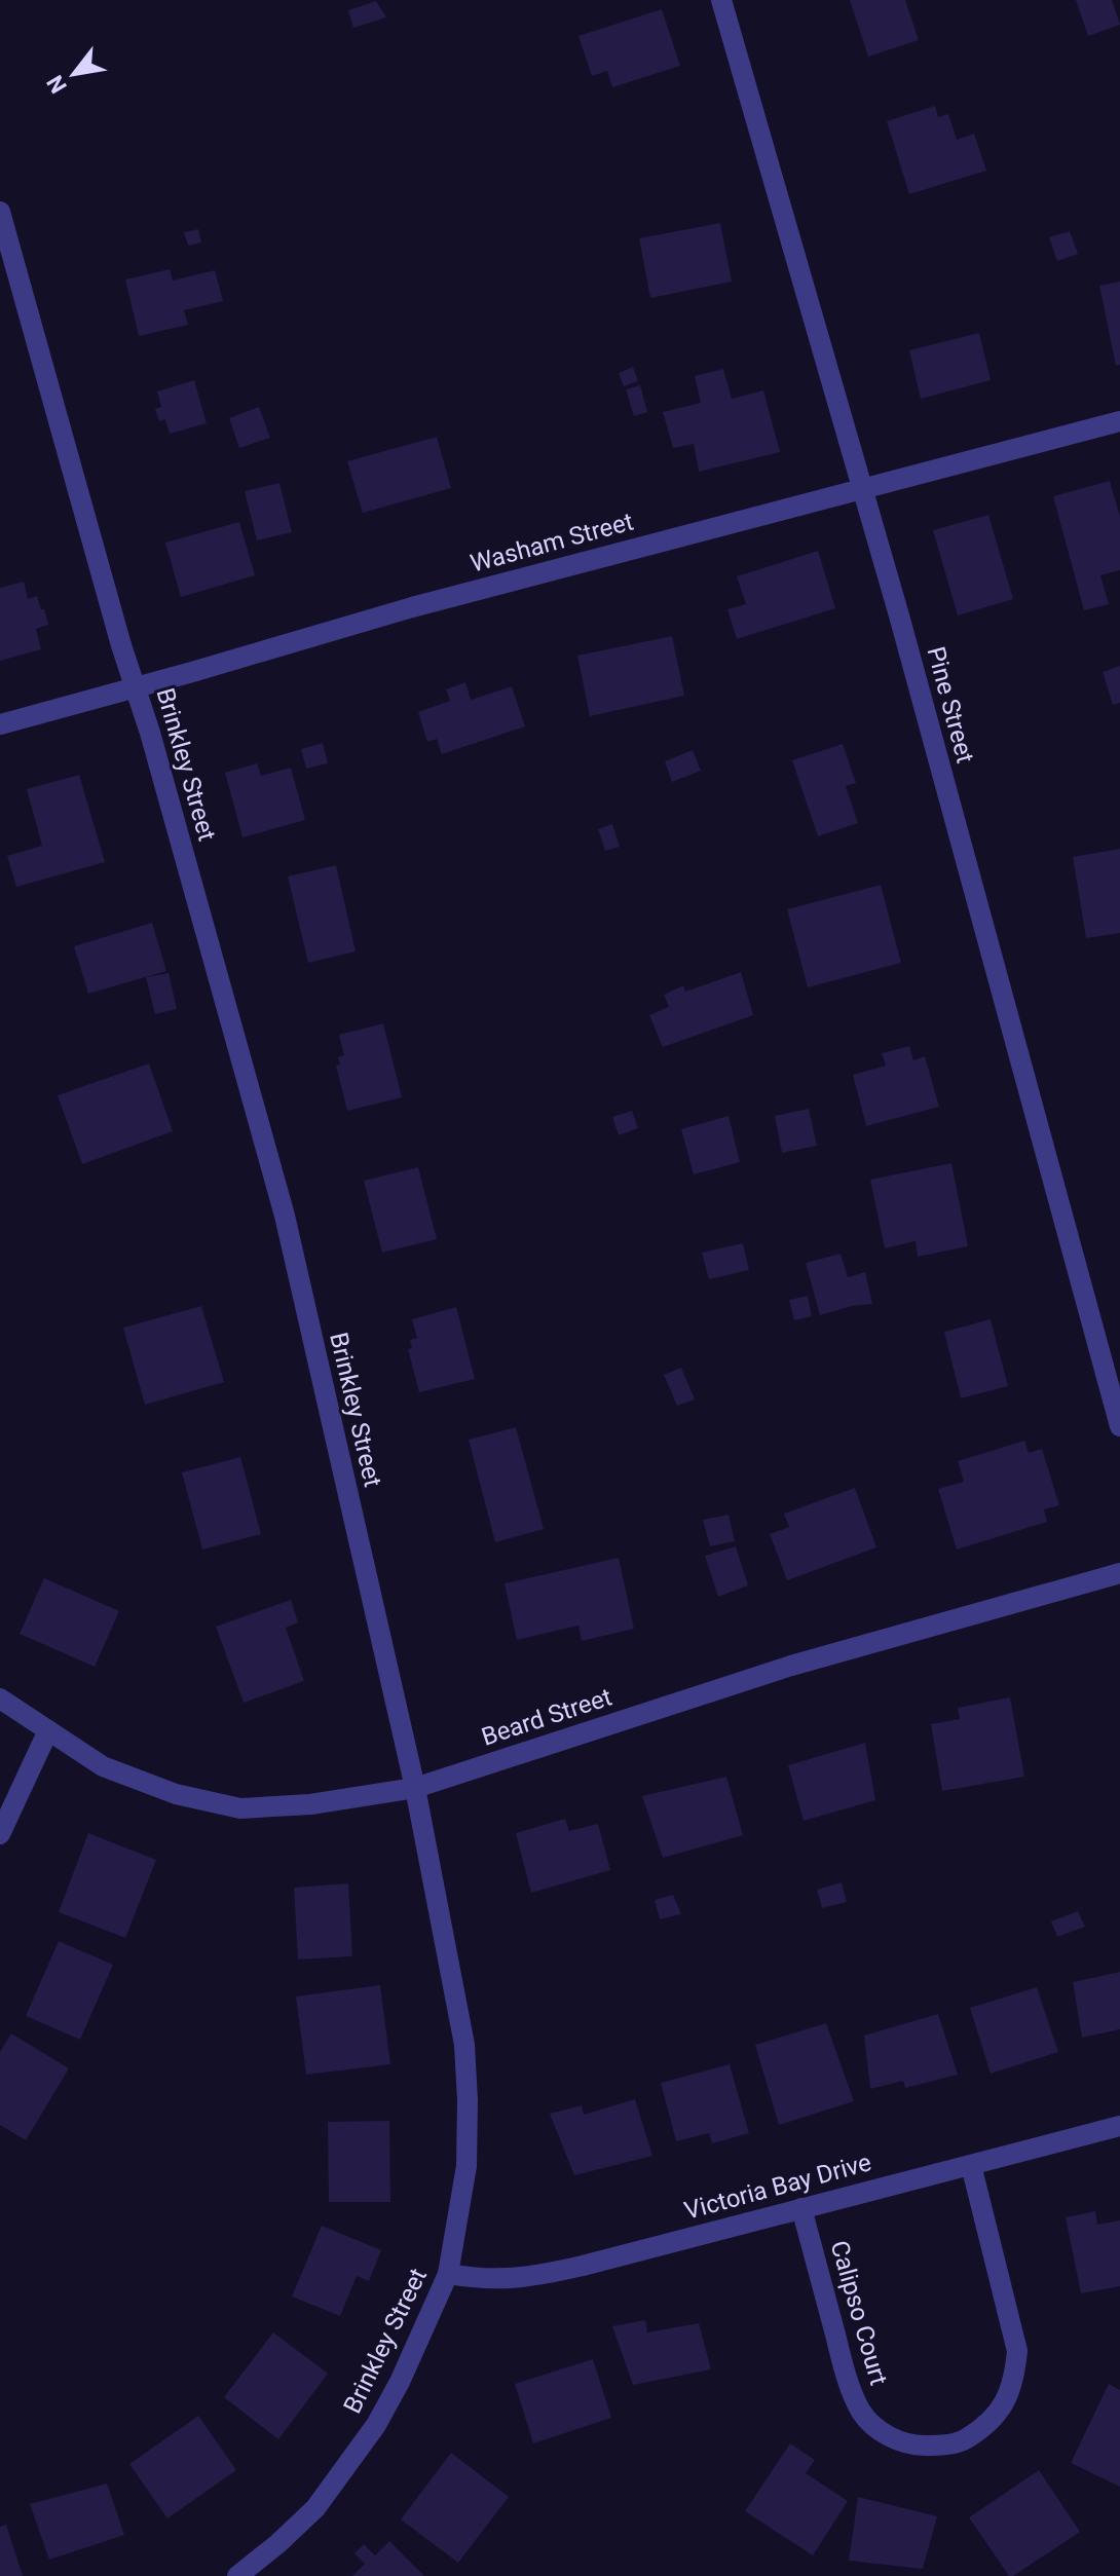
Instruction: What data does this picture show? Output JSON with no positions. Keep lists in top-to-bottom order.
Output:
{
  "streets": {
    "street": [
      "Washam Street",
      "Pine Street",
      "Brinkley Street",
      "Beard Street",
      "Victoria Bay Drive",
      "Calipso Court"
    ]
  },
  "crossings": [
    ["Washam Street", "Pine Street"],
    ["Washam Street", "Brinkley Street"],
    ["Brinkley Street", "Beard Street"],
    ["Brinkley Street", "Victoria Bay Drive"],
    ["Victoria Bay Drive", "Calipso Court"]
  ],
  "north": "bottom left"
}
